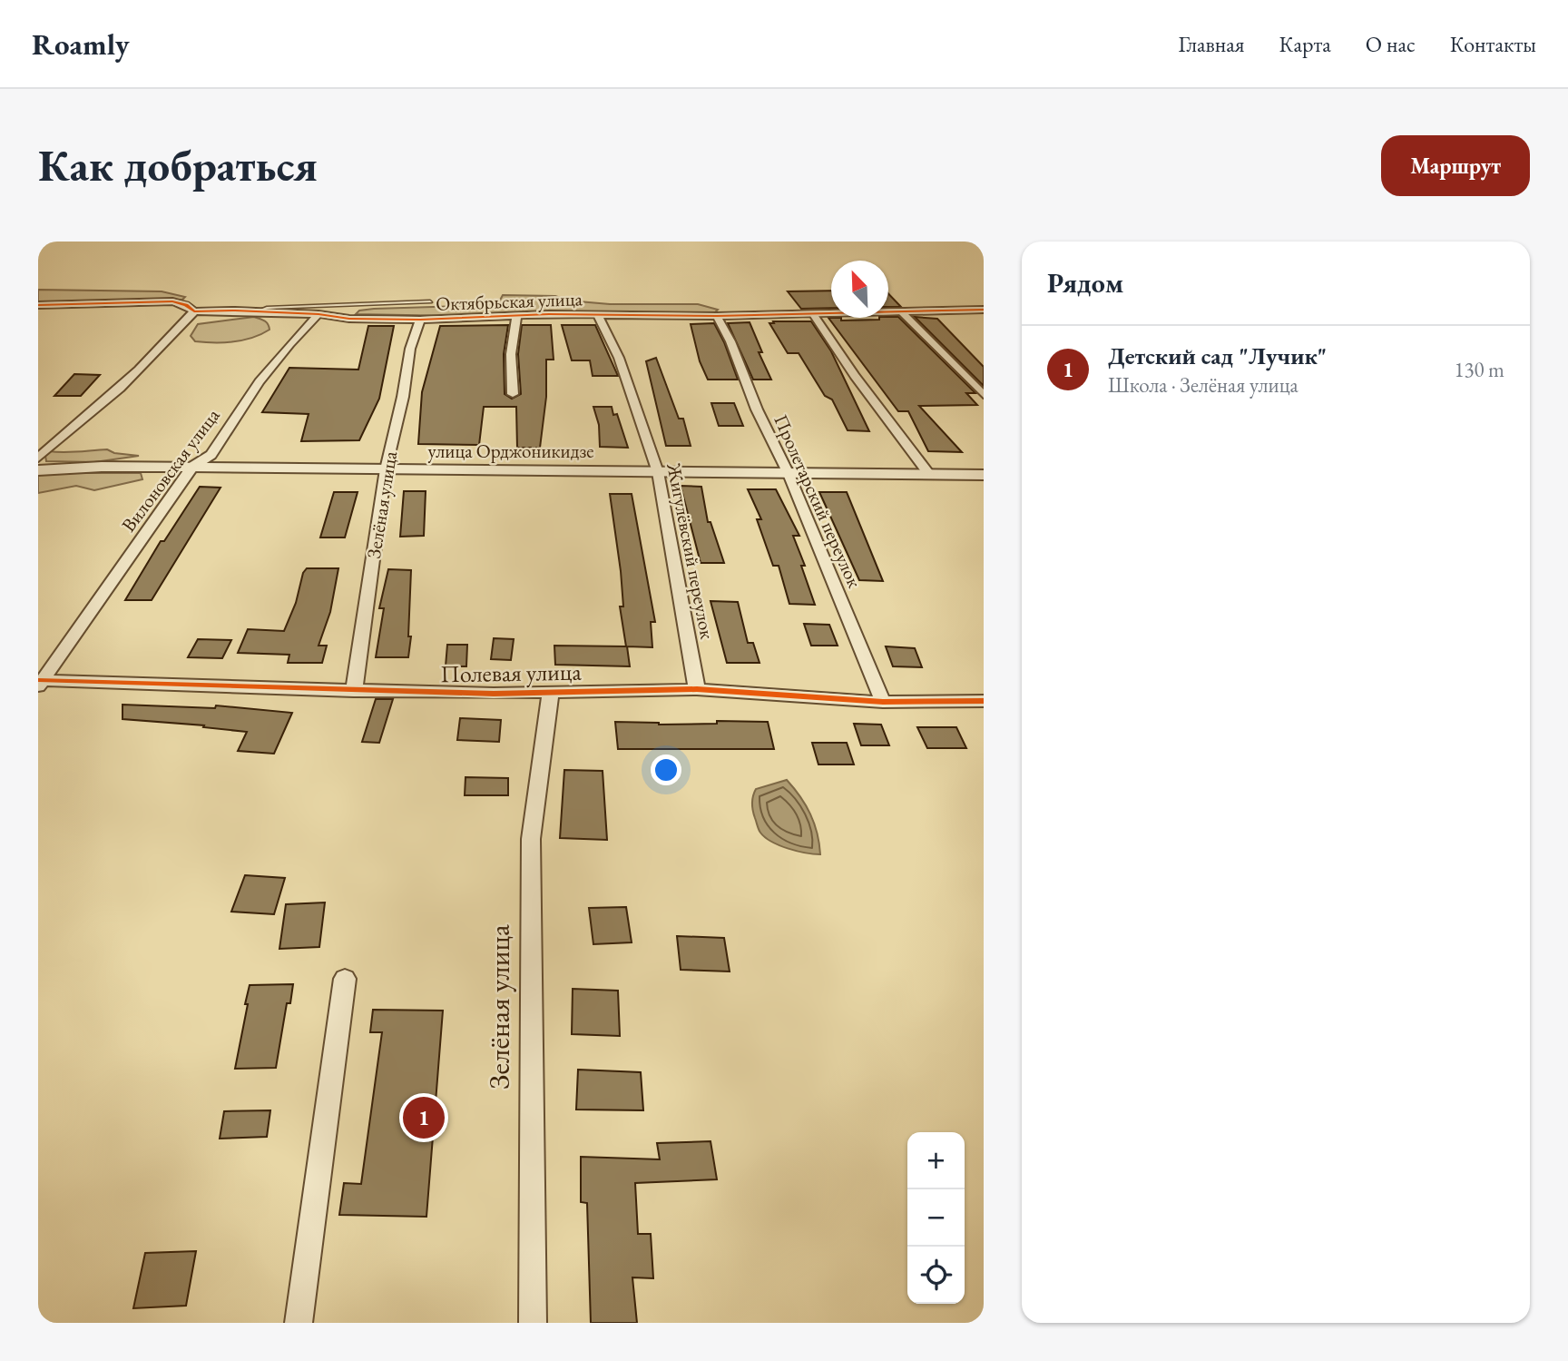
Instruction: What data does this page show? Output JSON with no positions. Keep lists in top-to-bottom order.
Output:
{
  "streets": {
    "street": [
      "Октябрьская улица",
      "улица Орджоникидзе",
      "Вилоновская улица",
      "Пролетарский переулок",
      "Зелёная улица",
      "Жигулёвский переулок",
      "Полевая улица"
    ]
  },
  "crossings": [
    ["Октябрьская улица", "Вилоновская улица"],
    ["Октябрьская улица", "Пролетарский переулок"],
    ["Октябрьская улица", "Зелёная улица"],
    ["Октябрьская улица", "Жигулёвский переулок"],
    ["улица Орджоникидзе", "Вилоновская улица"],
    ["улица Орджоникидзе", "Пролетарский переулок"],
    ["улица Орджоникидзе", "Зелёная улица"],
    ["улица Орджоникидзе", "Жигулёвский переулок"],
    ["Вилоновская улица", "Полевая улица"],
    ["Пролетарский переулок", "Полевая улица"],
    ["Зелёная улица", "Полевая улица"],
    ["Жигулёвский переулок", "Полевая улица"]
  ],
  "north": "top left",
  "page": {
    "header": "Roamly",
    "nav": [
      "Главная",
      "Карта",
      "О нас",
      "Контакты"
    ],
    "buttons": "Маршрут",
    "title": "Как добраться",
    "heading": "Рядом",
    "list": [
      {
        "mark": "1",
        "name": "Детский сад \"Лучик\"",
        "note": "Школа · Зелёная улица",
        "value": "130 m"
      }
    ],
    "pins": "1",
    "map_buttons": ["+", "−"]
  }
}
